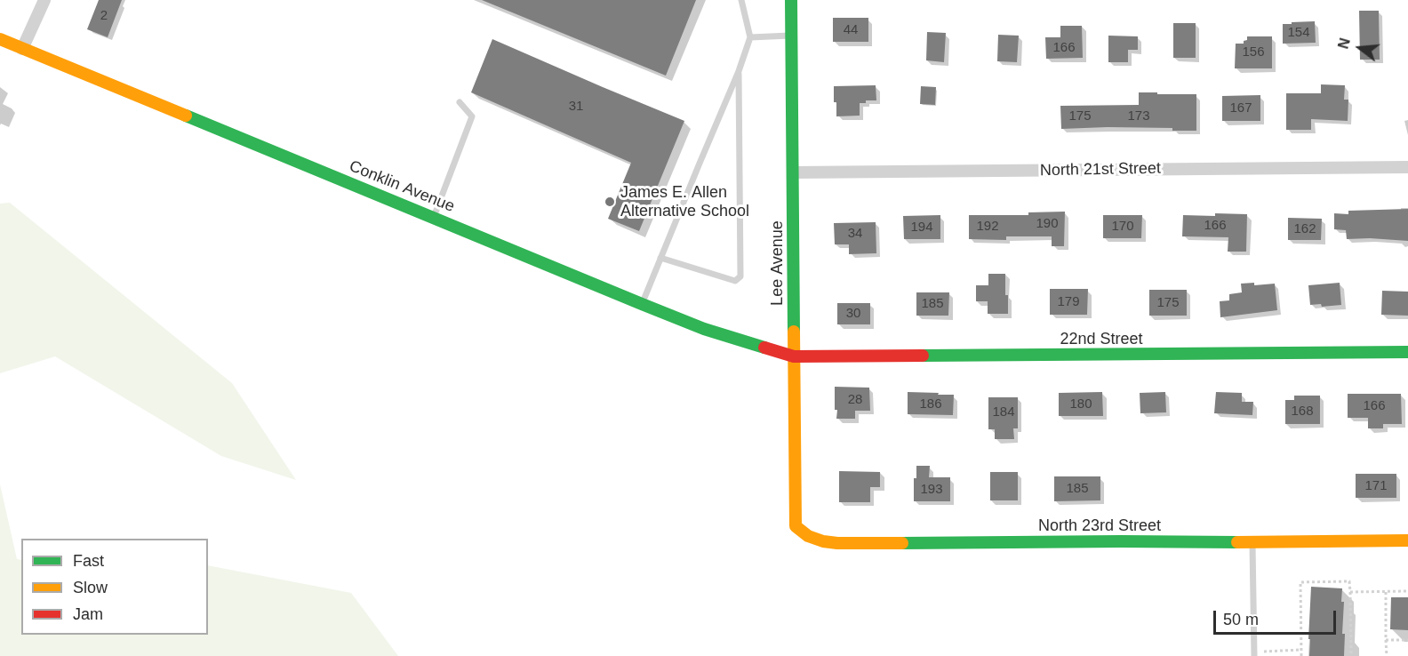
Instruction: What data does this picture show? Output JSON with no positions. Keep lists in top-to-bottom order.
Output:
{
  "streets": {
    "street": [
      "North 21st Street",
      "Conklin Avenue",
      "Lee Avenue",
      "22nd Street",
      "North 23rd Street"
    ]
  },
  "crossings": [
    ["North 21st Street", "Lee Avenue"],
    ["Conklin Avenue", "Lee Avenue"],
    ["Conklin Avenue", "22nd Street"],
    ["Lee Avenue", "22nd Street"],
    ["Lee Avenue", "North 23rd Street"]
  ],
  "places": ["James E. Allen Alternative School"],
  "house_numbers": [
    "2",
    "44",
    "154",
    "166",
    "156",
    "31",
    "167",
    "175",
    "173",
    "190",
    "166",
    "192",
    "170",
    "194",
    "162",
    "34",
    "179",
    "175",
    "185",
    "30",
    "28",
    "186",
    "180",
    "166",
    "168",
    "184",
    "171",
    "185",
    "193"
  ],
  "legend": ["Fast", "Slow", "Jam"],
  "scale_bar": "50 m",
  "north": "left"
}
